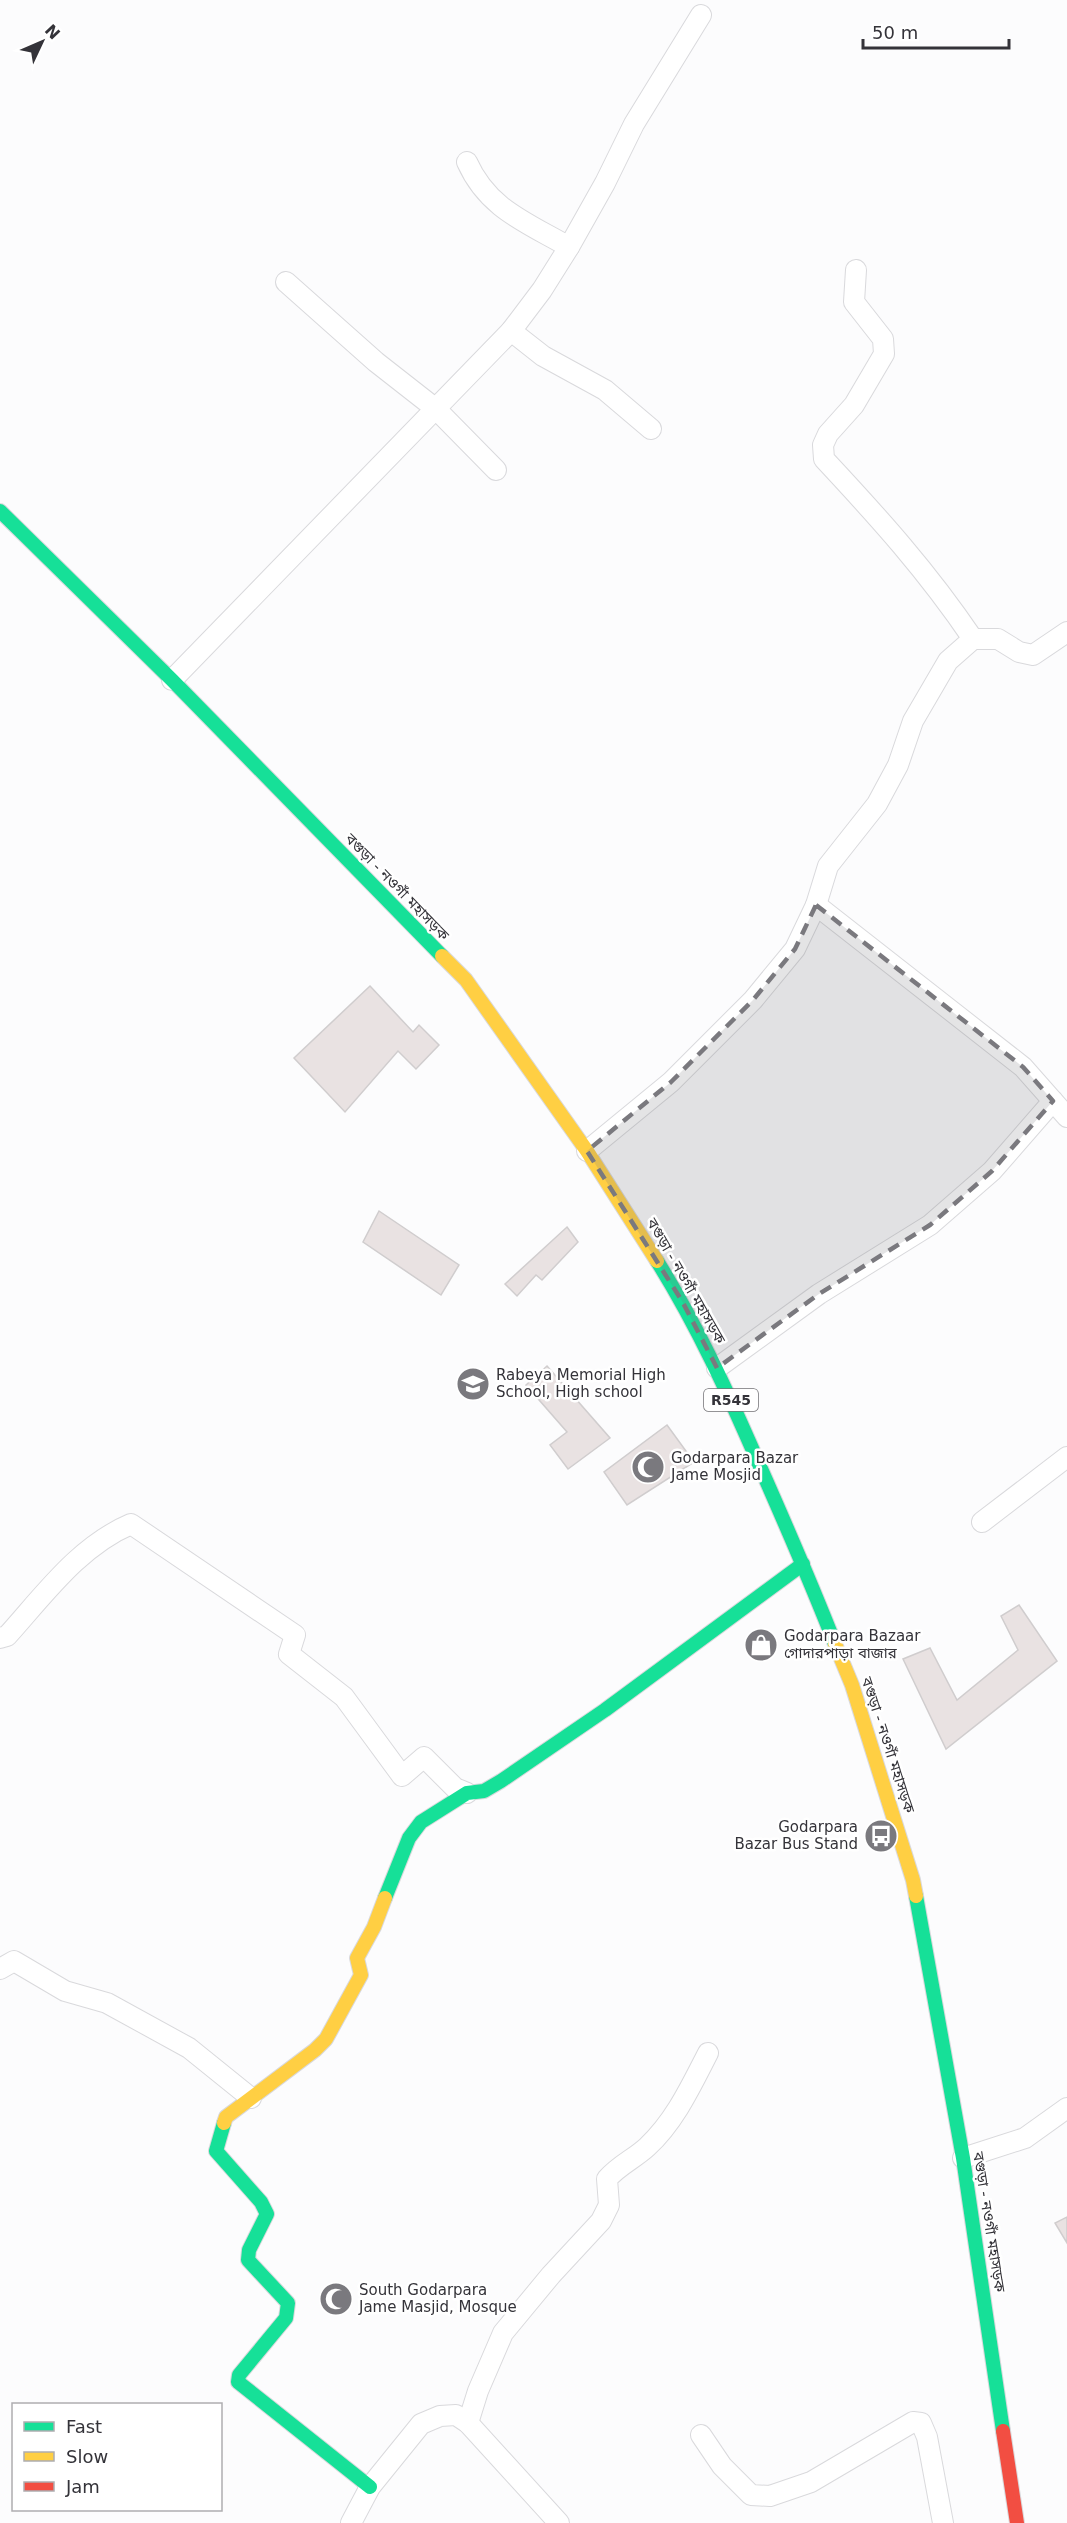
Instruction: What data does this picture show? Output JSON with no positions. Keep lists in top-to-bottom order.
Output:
{
  "streets": {
    "main road": ["বগুড়া - নওগাঁ মহাসড়ক", "R545"]
  },
  "places": {
    "school or university": ["Rabeya Memorial High School, High school"],
    "mosque": ["Godarpara Bazar Jame Mosjid", "South Godarpara Jame Masjid, Mosque"],
    "shop": ["Godarpara Bazaar গোদারপাড়া বাজার"],
    "bus stop": ["Godarpara Bazar Bus Stand"]
  },
  "legend": ["Fast", "Slow", "Jam"],
  "scale_bar": "50 m",
  "north": "top right"
}
